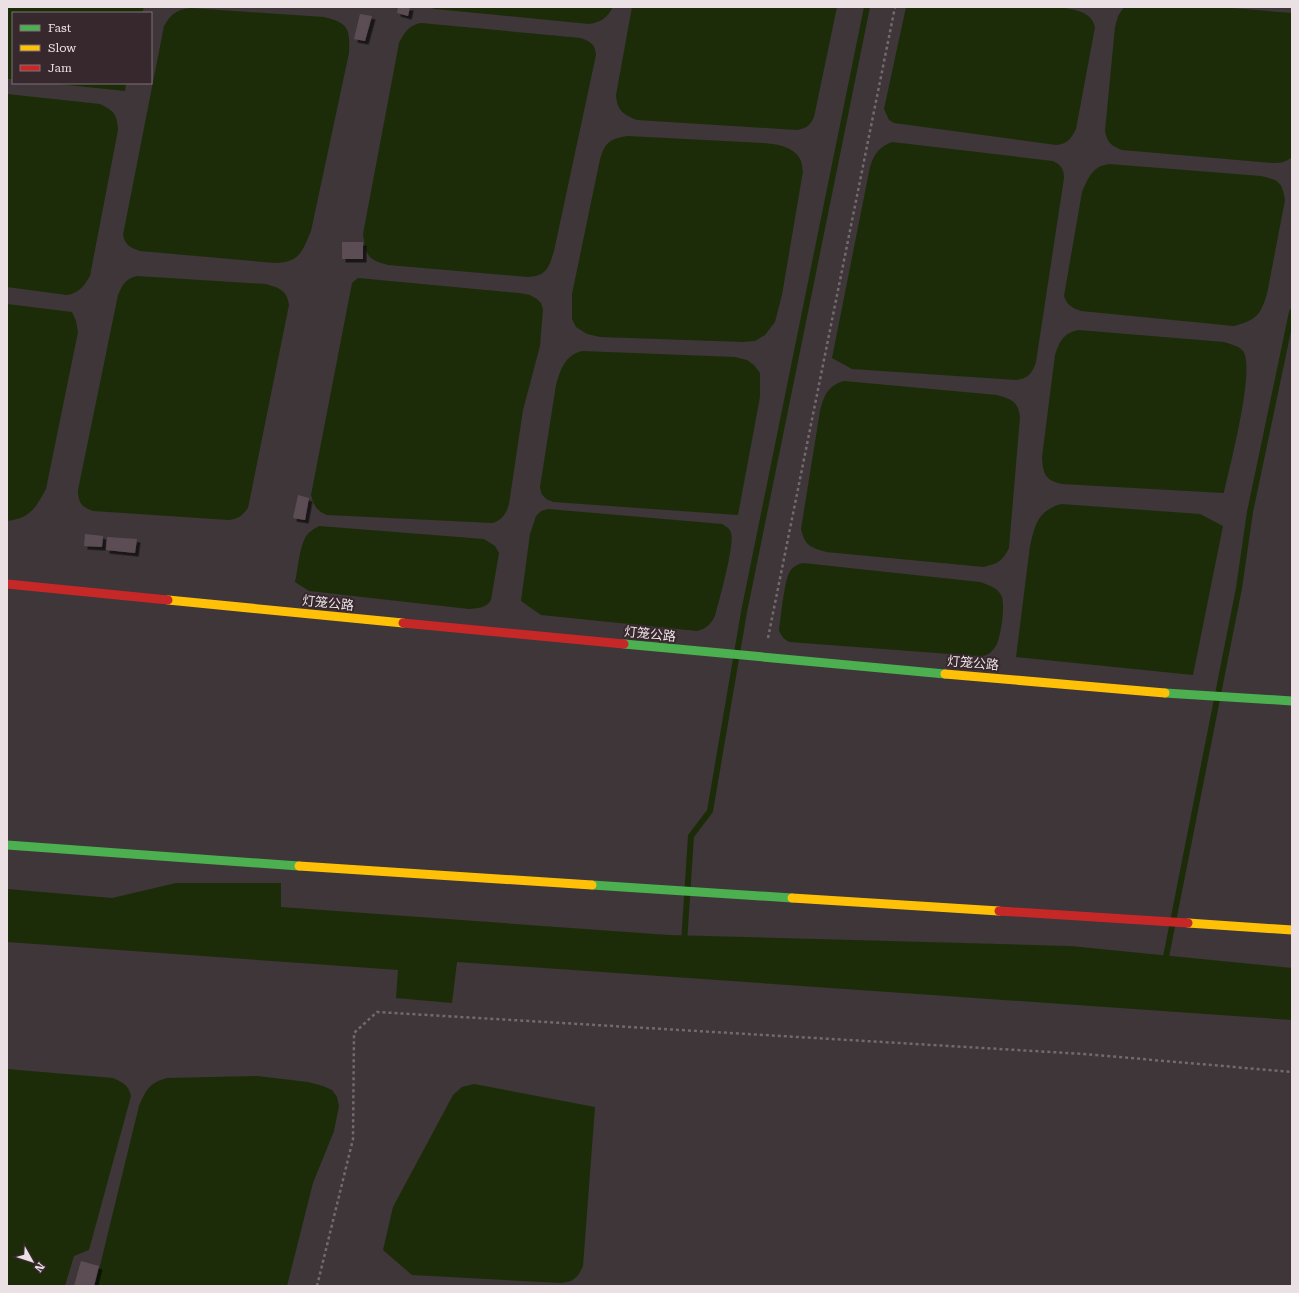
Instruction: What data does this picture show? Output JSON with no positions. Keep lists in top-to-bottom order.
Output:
{
  "streets": {
    "street": ["灯笼公路"]
  },
  "legend": ["Fast", "Slow", "Jam"],
  "north": "bottom right"
}
